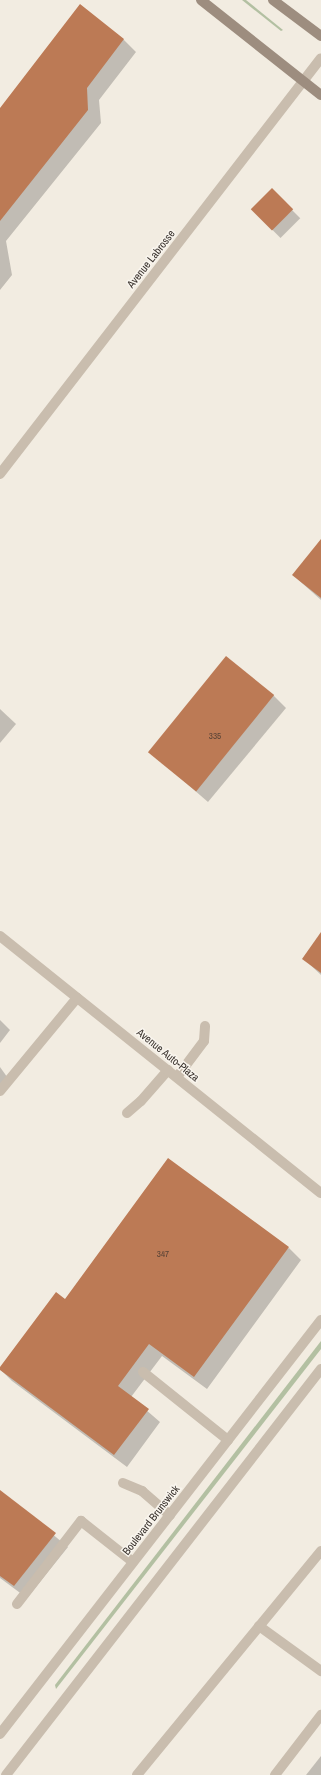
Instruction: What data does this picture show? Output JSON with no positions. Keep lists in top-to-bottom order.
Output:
{
  "streets": {
    "street": ["Avenue Labrosse", "Avenue Auto-Plaza", "Boulevard Brunswick"]
  },
  "house_numbers": ["335", "347"]
}
